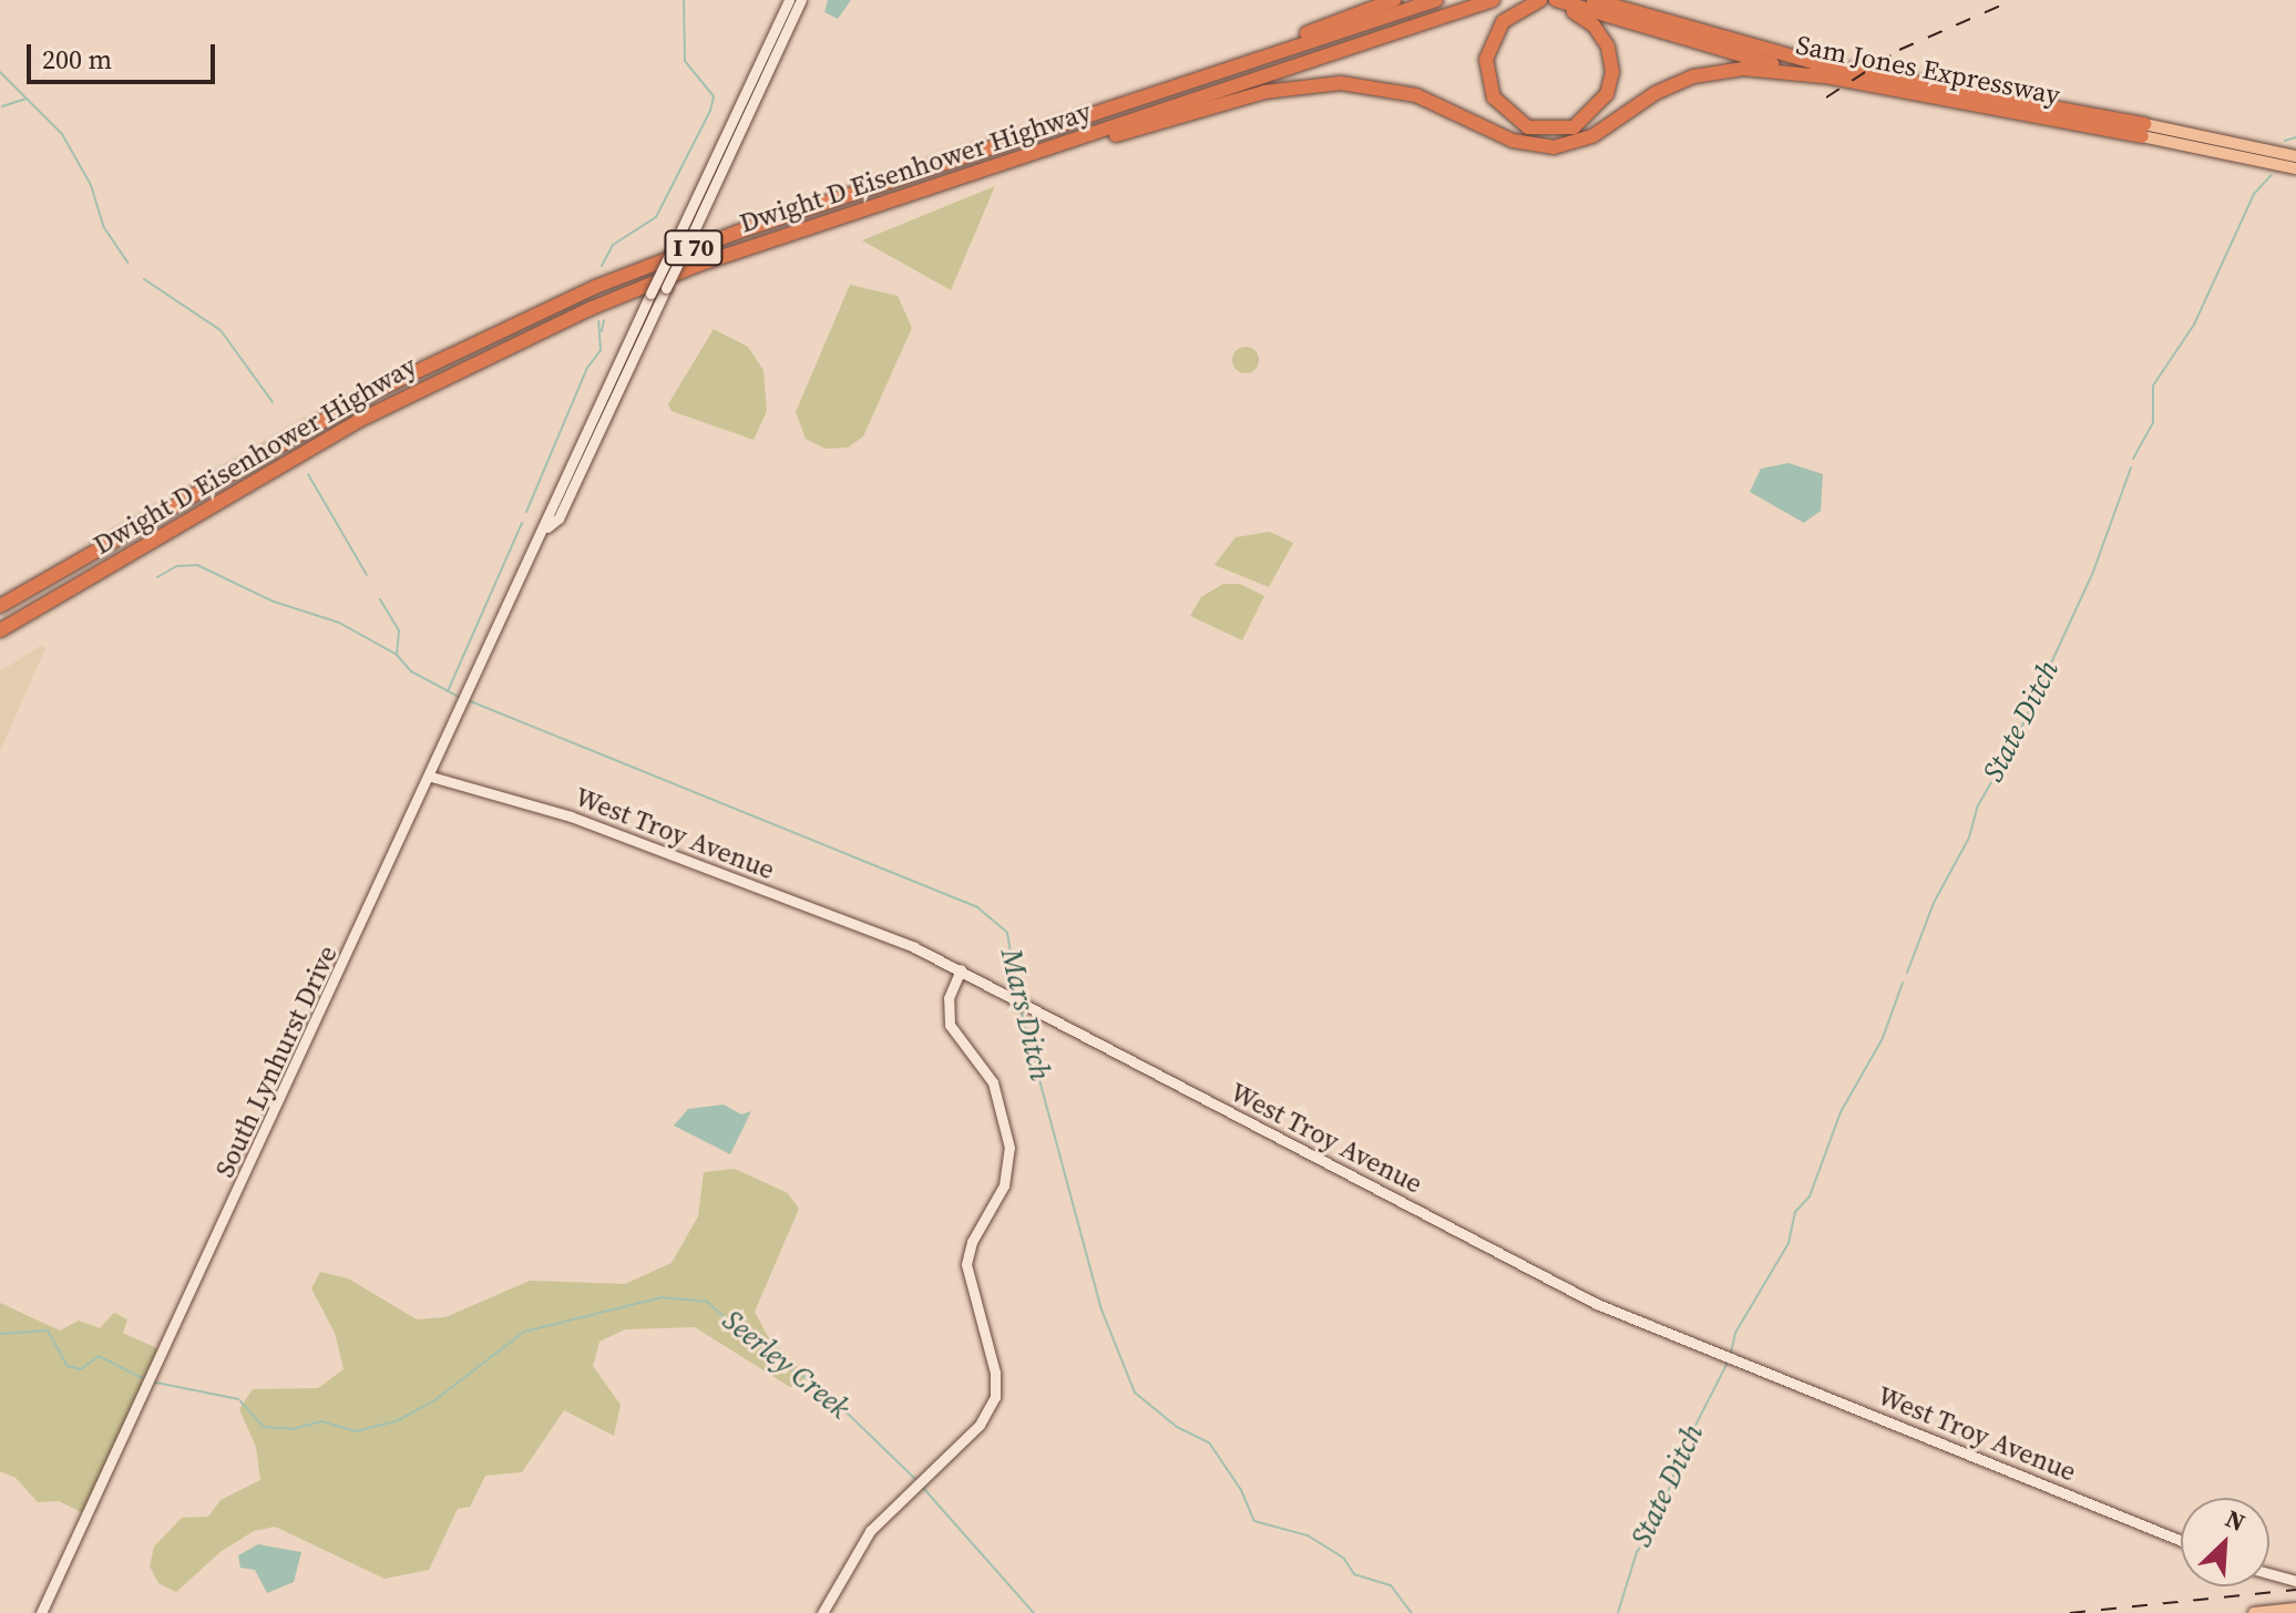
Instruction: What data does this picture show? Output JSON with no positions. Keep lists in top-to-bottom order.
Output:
{
  "streets": {
    "highway": ["Sam Jones Expressway", "Dwight D Eisenhower Highway", "I 70"],
    "street": ["West Troy Avenue", "South Lynhurst Drive"]
  },
  "crossings": [
    ["West Troy Avenue", "South Lynhurst Drive"]
  ],
  "water": ["State Ditch", "Mars Ditch", "Seerley Creek"],
  "scale_bar": "200 m",
  "north": "top right"
}
